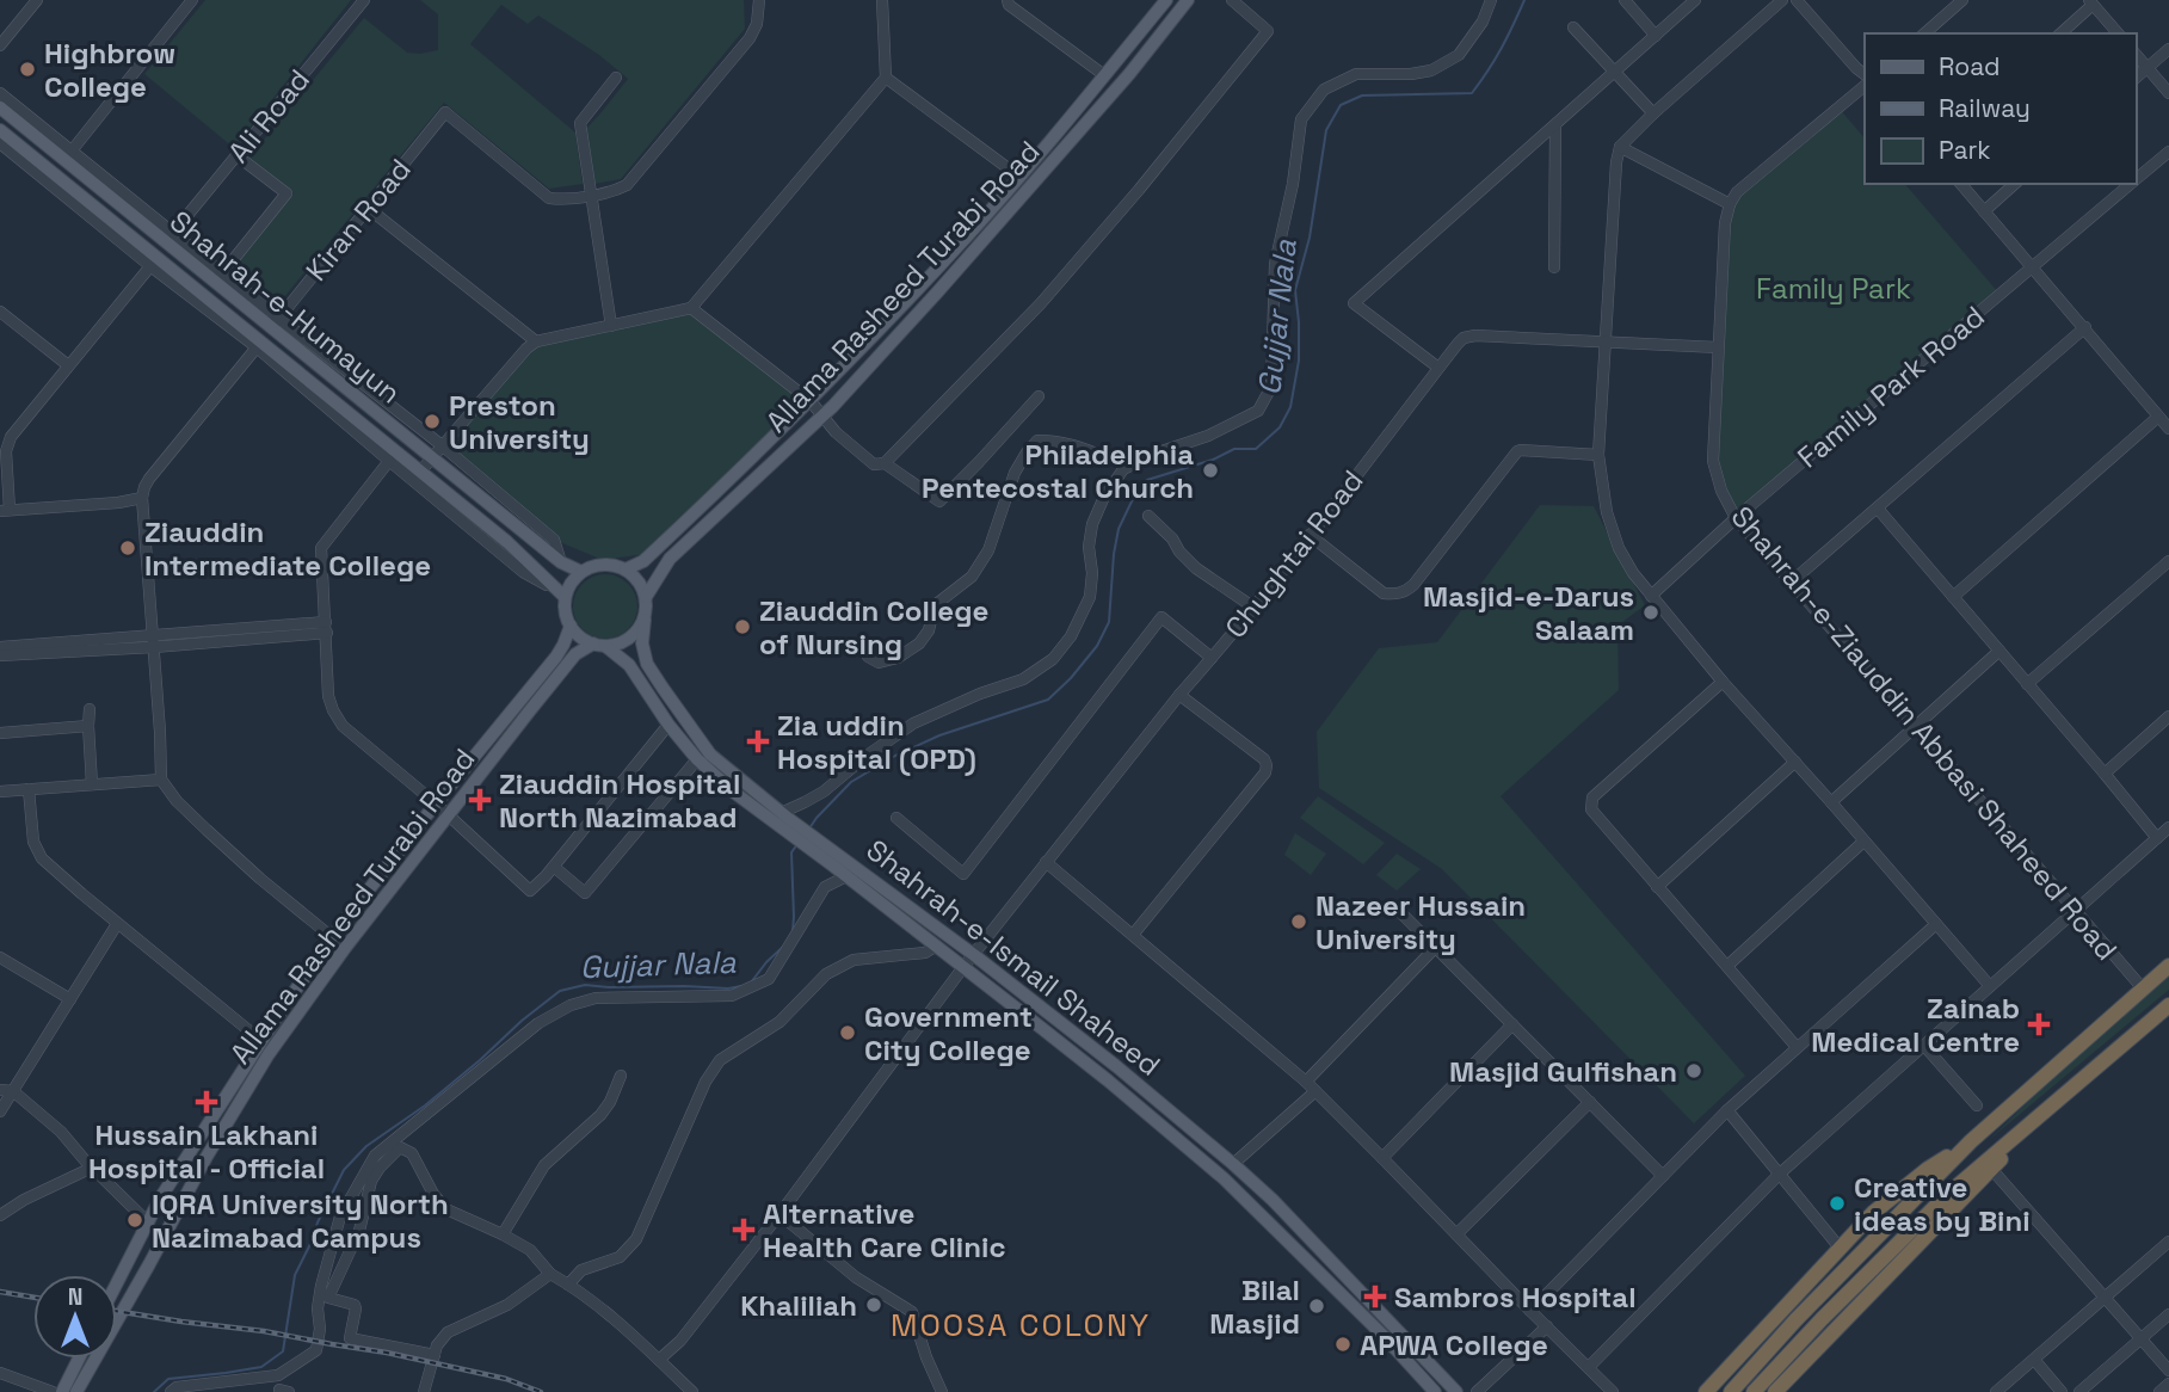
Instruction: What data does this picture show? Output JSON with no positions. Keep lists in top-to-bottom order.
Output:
{
  "streets": {
    "main road": ["Allama Rasheed Turabi Road", "Shahrah-e-Humayun", "Shahrah-e-Ismail Shaheed"],
    "street": [
      "Ali Road",
      "Kiran Road",
      "Family Park Road",
      "Chughtai Road",
      "Shahrah-e-Ziauddin Abbasi Shaheed Road"
    ]
  },
  "crossings": [
    ["Kiran Road", "Shahrah-e-Humayun"],
    ["Allama Rasheed Turabi Road", "Shahrah-e-Humayun"],
    ["Allama Rasheed Turabi Road", "Shahrah-e-Ismail Shaheed"],
    ["Shahrah-e-Humayun", "Shahrah-e-Ismail Shaheed"],
    ["Family Park Road", "Shahrah-e-Ziauddin Abbasi Shaheed Road"],
    ["Chughtai Road", "Shahrah-e-Ziauddin Abbasi Shaheed Road"],
    ["Chughtai Road", "Shahrah-e-Ismail Shaheed"]
  ],
  "districts": ["MOOSA COLONY"],
  "water": ["Gujjar Nala"],
  "parks": ["Family Park"],
  "places": {
    "other": [
      "Highbrow College",
      "Preston University",
      "Philadelphia Pentecostal Church",
      "Ziauddin Intermediate College",
      "Masjid-e-Darus Salaam",
      "Ziauddin College of Nursing",
      "Nazeer Hussain University",
      "Government City College",
      "Masjid Gulfishan",
      "Creative ideas by Bini",
      "IQRA University North Nazimabad Campus",
      "Khaliliah",
      "Bilal Masjid",
      "APWA College"
    ],
    "health": [
      "Zia uddin Hospital (OPD)",
      "Ziauddin Hospital North Nazimabad",
      "Zainab Medical Centre",
      "Hussain Lakhani Hospital - Official",
      "Alternative Health Care Clinic",
      "Sambros Hospital"
    ]
  },
  "legend": ["Road", "Railway", "Park"],
  "north": "top"
}
